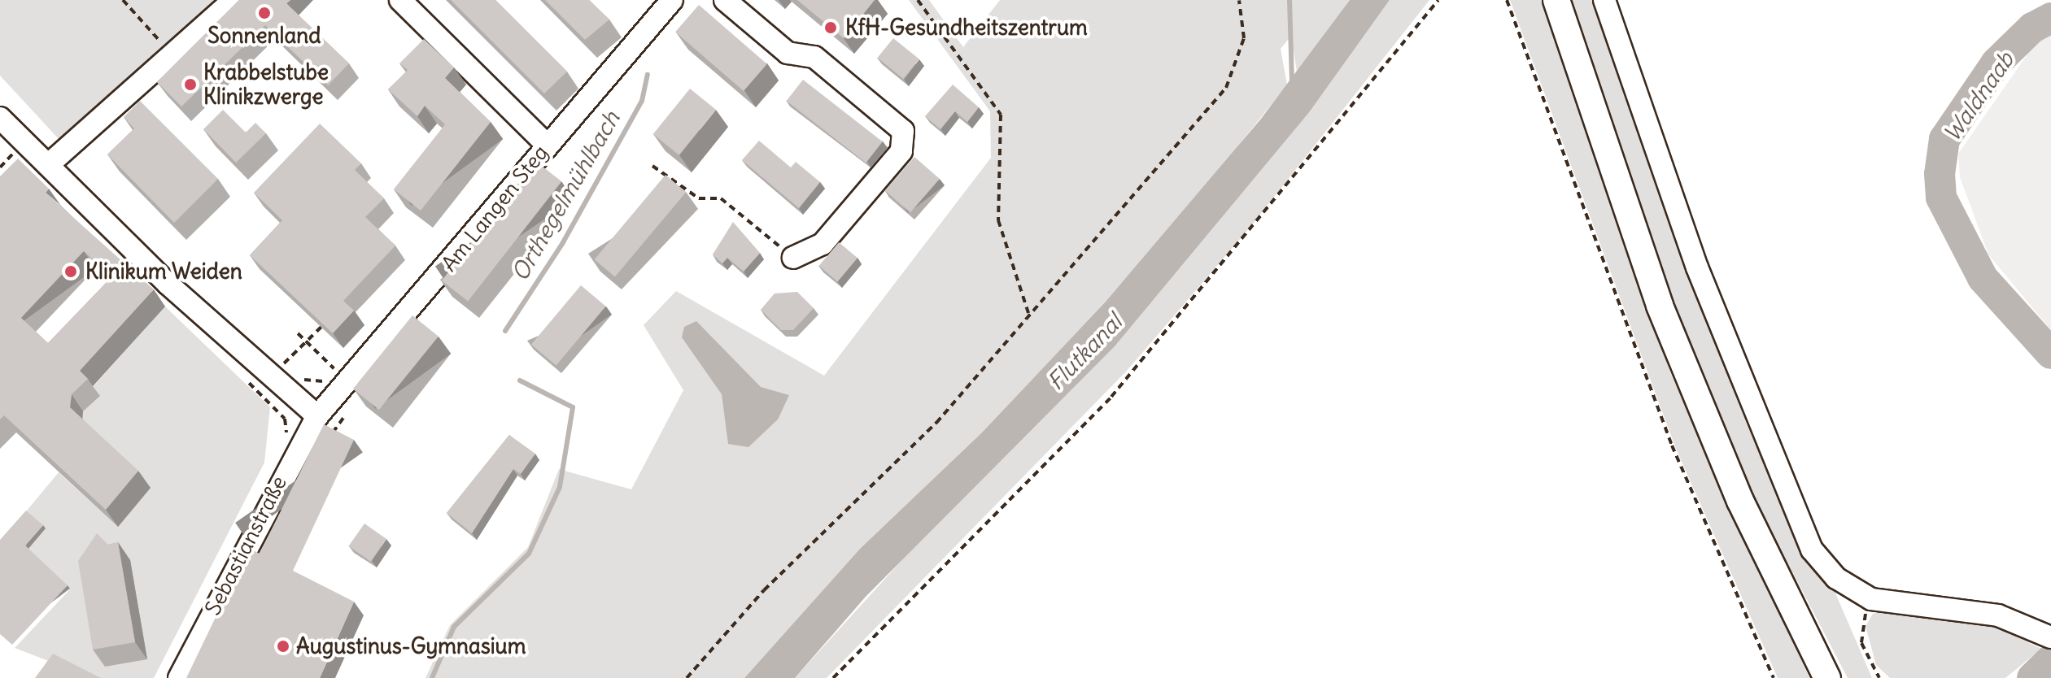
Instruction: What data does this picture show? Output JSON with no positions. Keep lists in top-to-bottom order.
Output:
{
  "streets": {
    "street": ["Am Langen Steg", "Sebastianstraße"]
  },
  "crossings": [
    ["Am Langen Steg", "Sebastianstraße"]
  ],
  "water": ["Waldnaab", "Orthegelmühlbach", "Flutkanal"],
  "places": [
    "Sonnenland",
    "KfH-Gesundheitszentrum",
    "Krabbelstube Klinikzwerge",
    "Klinikum Weiden",
    "Augustinus-Gymnasium"
  ]
}
